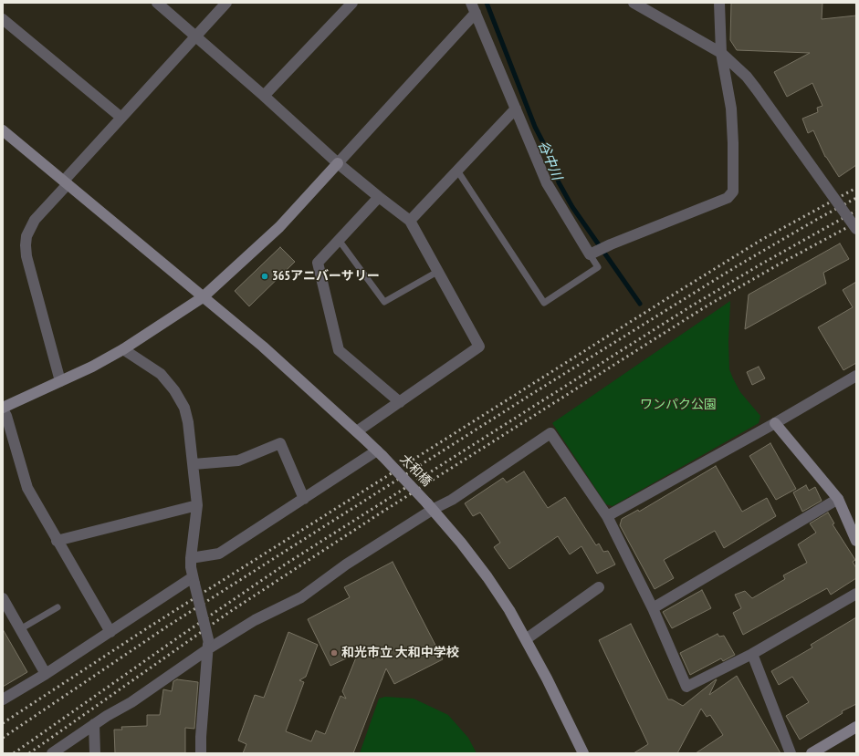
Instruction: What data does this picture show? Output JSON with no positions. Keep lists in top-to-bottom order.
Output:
{
  "streets": {
    "street": ["大和橋"]
  },
  "water": ["谷中川"],
  "parks": ["ワンパク公園"],
  "places": ["365アニバーサリー", "和光市立 大和中学校"]
}
